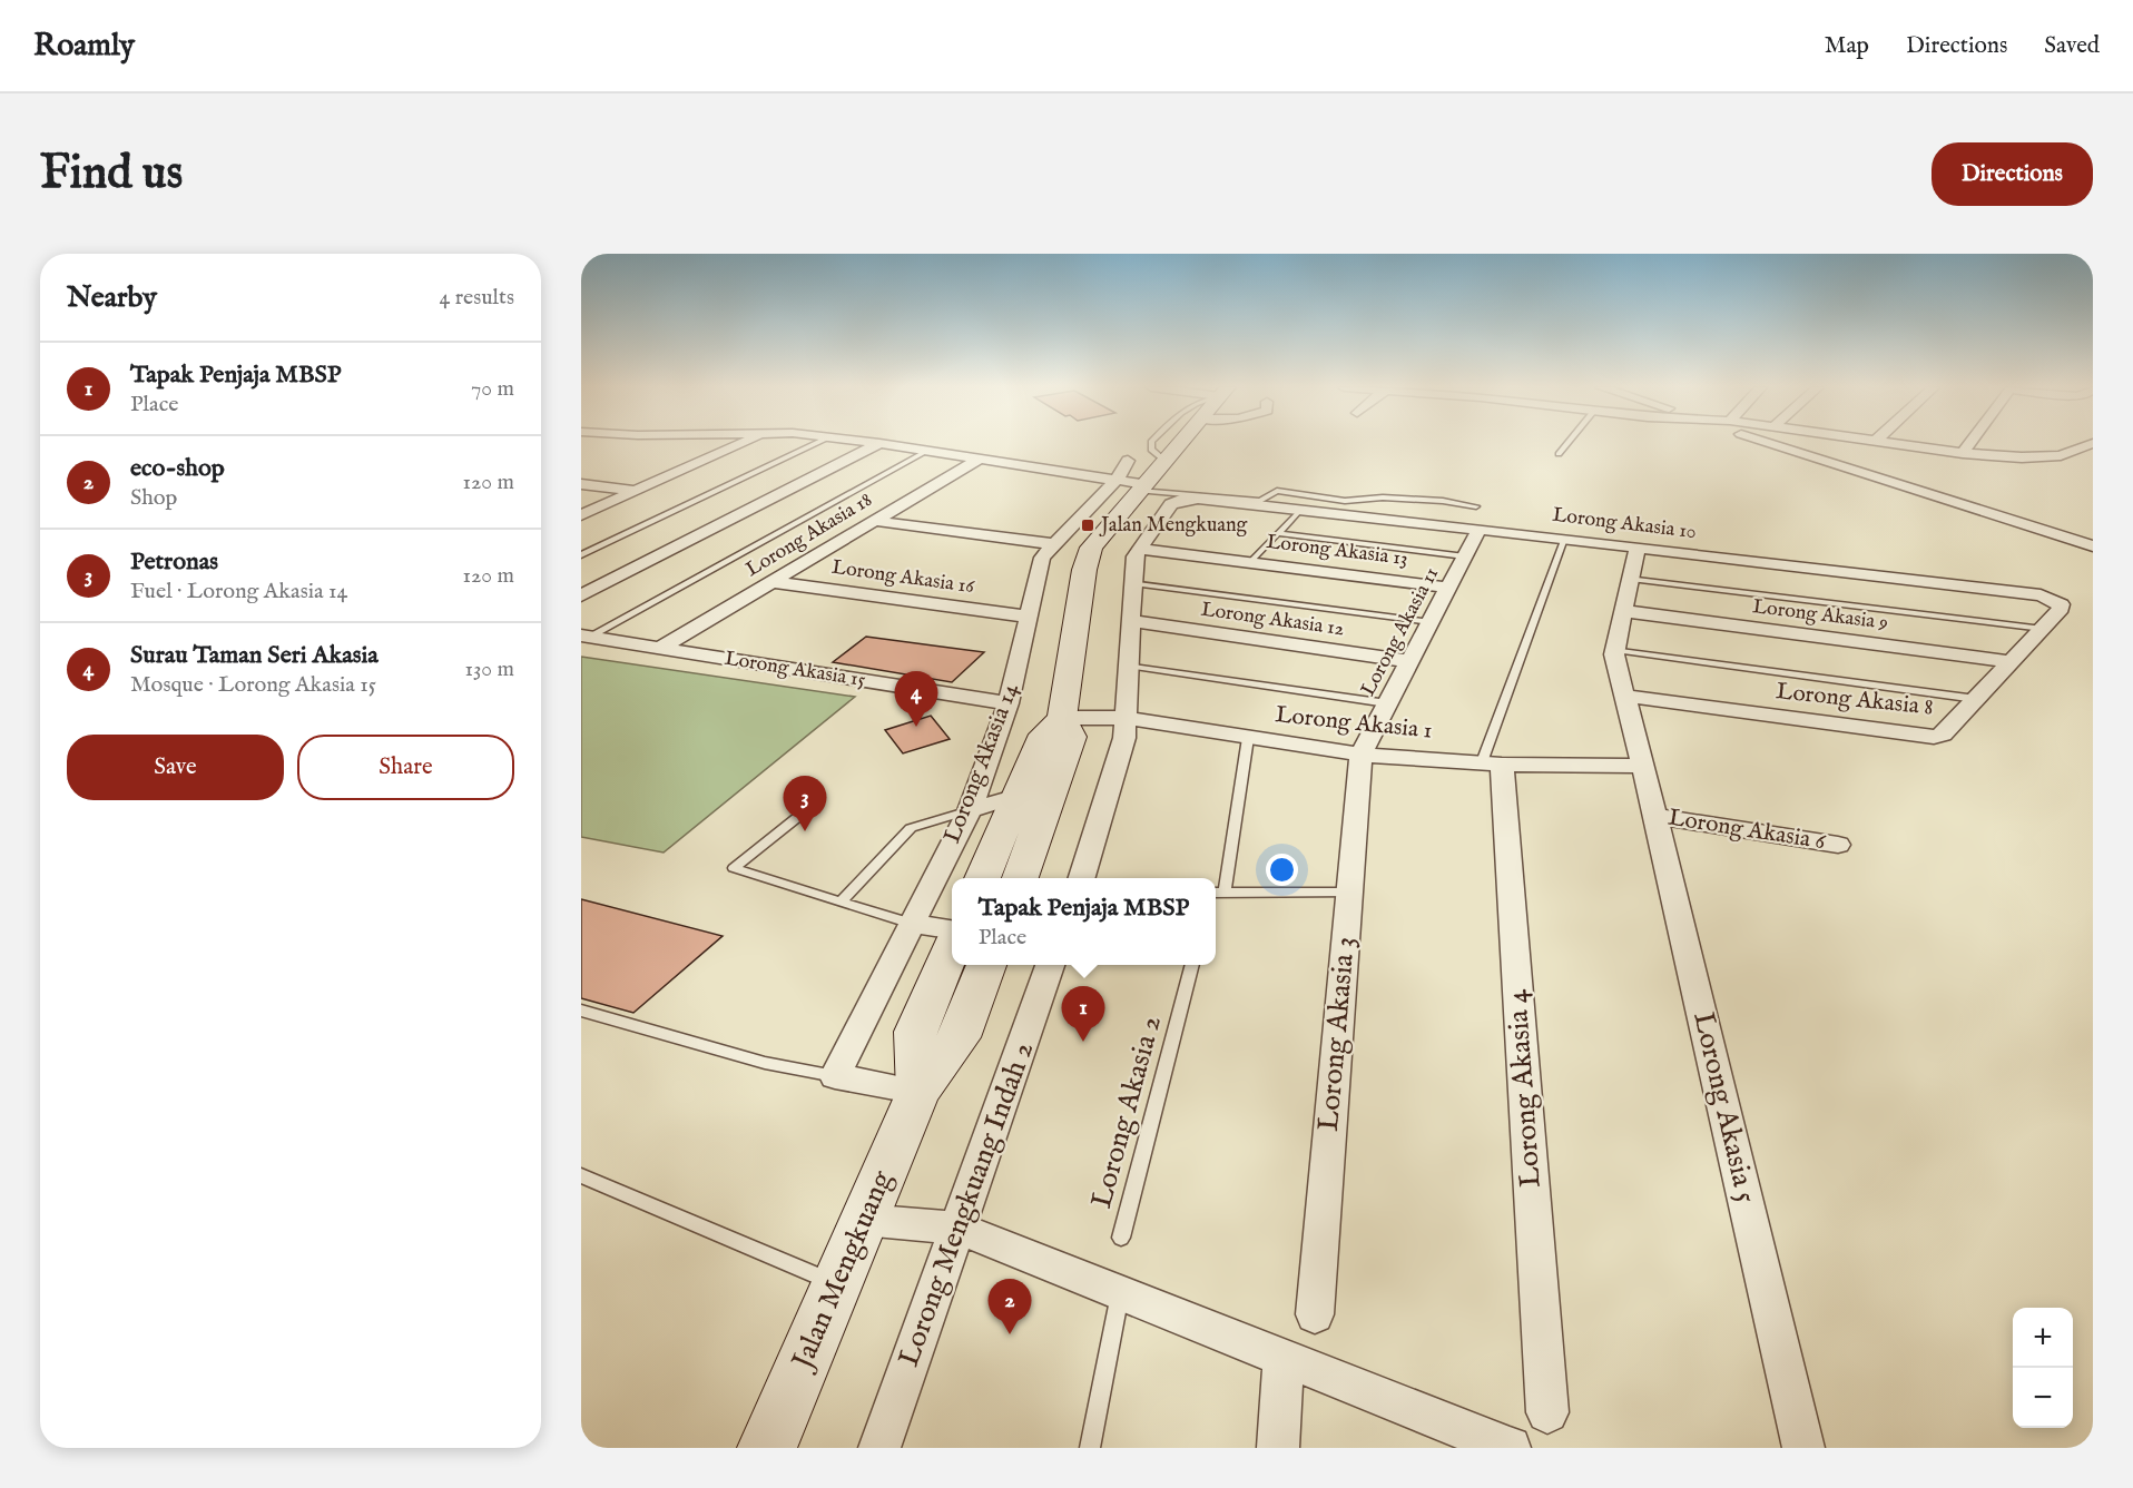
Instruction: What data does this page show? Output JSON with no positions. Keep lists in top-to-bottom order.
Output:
{
  "streets": {
    "main road": ["Jalan Mengkuang"],
    "street": [
      "Lorong Akasia 10",
      "Lorong Akasia 18",
      "Lorong Akasia 13",
      "Lorong Akasia 16",
      "Lorong Akasia 9",
      "Lorong Akasia 12",
      "Lorong Akasia 11",
      "Lorong Akasia 15",
      "Lorong Akasia 8",
      "Lorong Akasia 1",
      "Lorong Akasia 14",
      "Lorong Akasia 6",
      "Lorong Akasia 3",
      "Lorong Akasia 4",
      "Lorong Akasia 5",
      "Lorong Mengkuang Indah 2"
    ],
    "lane": ["Lorong Akasia 2"]
  },
  "crossings": [
    ["Lorong Akasia 10", "Lorong Akasia 13"],
    ["Lorong Akasia 10", "Lorong Akasia 11"],
    ["Lorong Akasia 10", "Lorong Akasia 8"],
    ["Lorong Akasia 18", "Lorong Akasia 16"],
    ["Lorong Akasia 18", "Lorong Akasia 15"],
    ["Lorong Akasia 13", "Lorong Akasia 11"],
    ["Lorong Akasia 16", "Lorong Akasia 14"],
    ["Lorong Akasia 9", "Lorong Akasia 8"],
    ["Lorong Akasia 12", "Lorong Akasia 11"],
    ["Lorong Akasia 11", "Lorong Akasia 1"],
    ["Lorong Akasia 11", "Lorong Akasia 3"],
    ["Lorong Akasia 15", "Lorong Akasia 14"],
    ["Lorong Akasia 8", "Lorong Akasia 5"],
    ["Lorong Akasia 1", "Lorong Akasia 3"],
    ["Lorong Akasia 1", "Lorong Akasia 4"],
    ["Lorong Akasia 1", "Lorong Akasia 5"],
    ["Lorong Akasia 6", "Lorong Akasia 5"]
  ],
  "places": {
    "transit": ["Jalan Mengkuang"]
  },
  "page": {
    "header": "Roamly",
    "nav": ["Map", "Directions", "Saved"],
    "buttons": [
      "Directions",
      ["Save", "Share"]
    ],
    "title": "Find us",
    "heading": ["Nearby", "4 results"],
    "list": [
      {
        "mark": "1",
        "name": "Tapak Penjaja MBSP",
        "note": "Place",
        "value": "70 m"
      },
      {
        "mark": "2",
        "name": "eco-shop",
        "note": "Shop",
        "value": "120 m"
      },
      {
        "mark": "3",
        "name": "Petronas",
        "note": "Fuel · Lorong Akasia 14",
        "value": "120 m"
      },
      {
        "mark": "4",
        "name": "Surau Taman Seri Akasia",
        "note": "Mosque · Lorong Akasia 15",
        "value": "130 m"
      }
    ],
    "pins": [
      "4",
      "3",
      "1",
      "2"
    ],
    "popup": ["Tapak Penjaja MBSP", "Place"],
    "map_buttons": ["+", "−"]
  }
}
